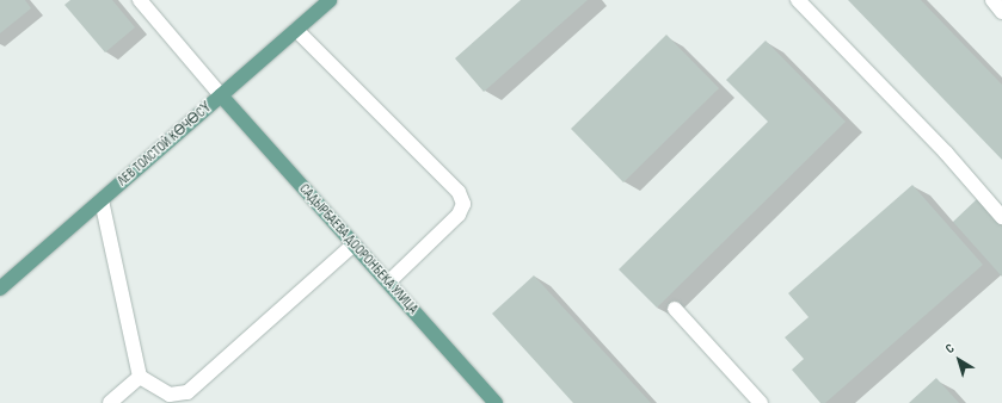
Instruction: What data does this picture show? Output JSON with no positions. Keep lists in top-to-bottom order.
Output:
{
  "streets": {
    "main road": ["ЛЕВ ТОЛСТОЙ КӨЧӨСҮ", "САДЫРБАЕВА ДООРОНБЕКА УЛИЦА"]
  },
  "crossings": [
    ["ЛЕВ ТОЛСТОЙ КӨЧӨСҮ", "САДЫРБАЕВА ДООРОНБЕКА УЛИЦА"]
  ],
  "north": "top left"
}
